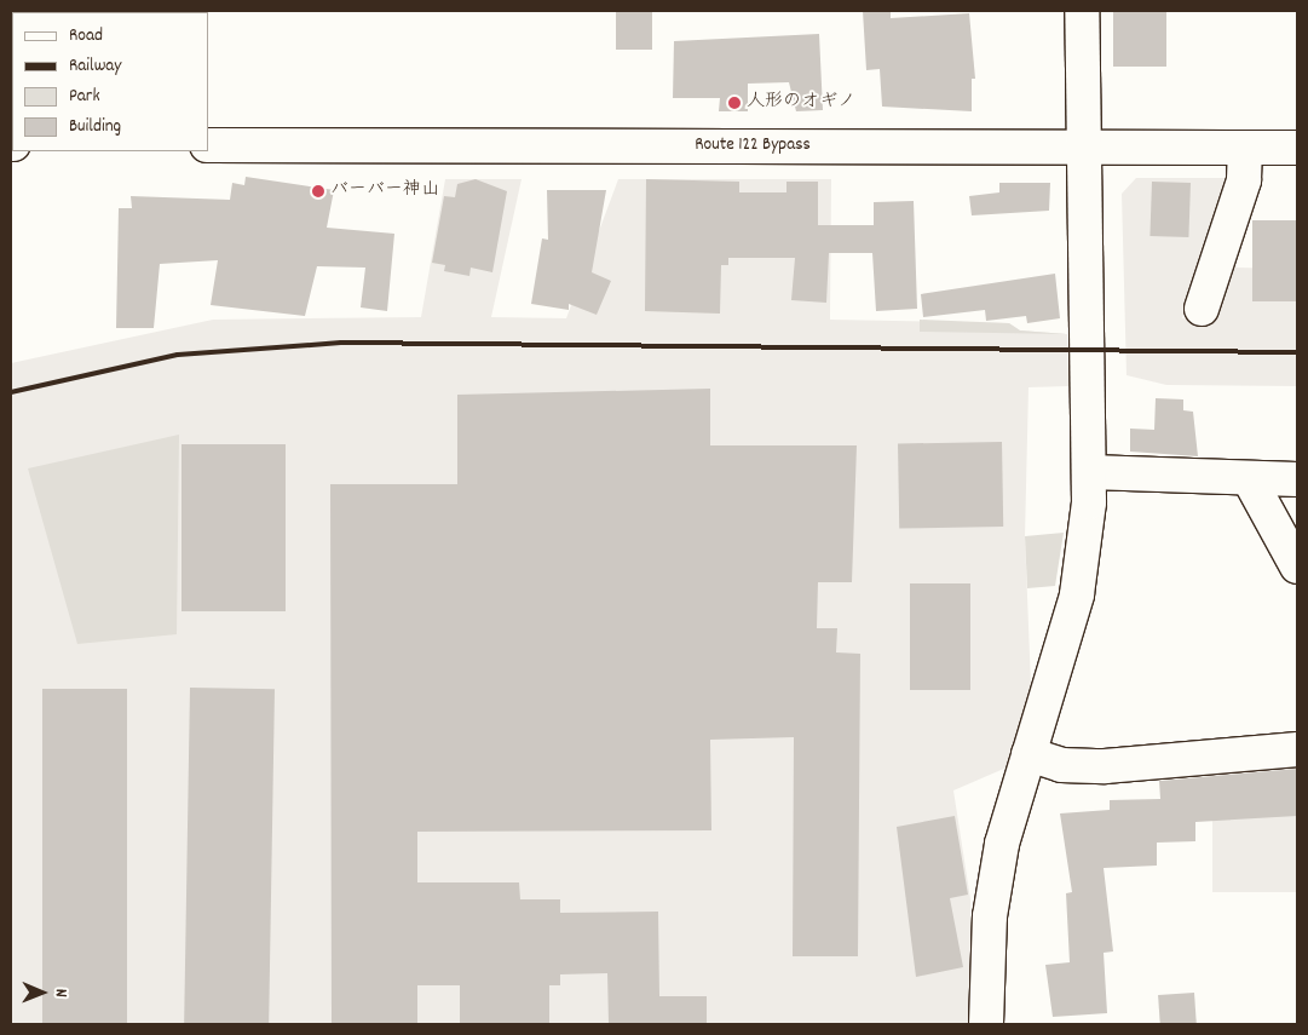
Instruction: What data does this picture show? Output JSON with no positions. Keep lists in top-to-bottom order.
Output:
{
  "streets": {
    "street": ["Route 122 Bypass"]
  },
  "places": ["人形のオギノ", "バーバー神山"],
  "legend": [
    "Road",
    "Railway",
    "Park",
    "Building"
  ],
  "north": "right"
}
